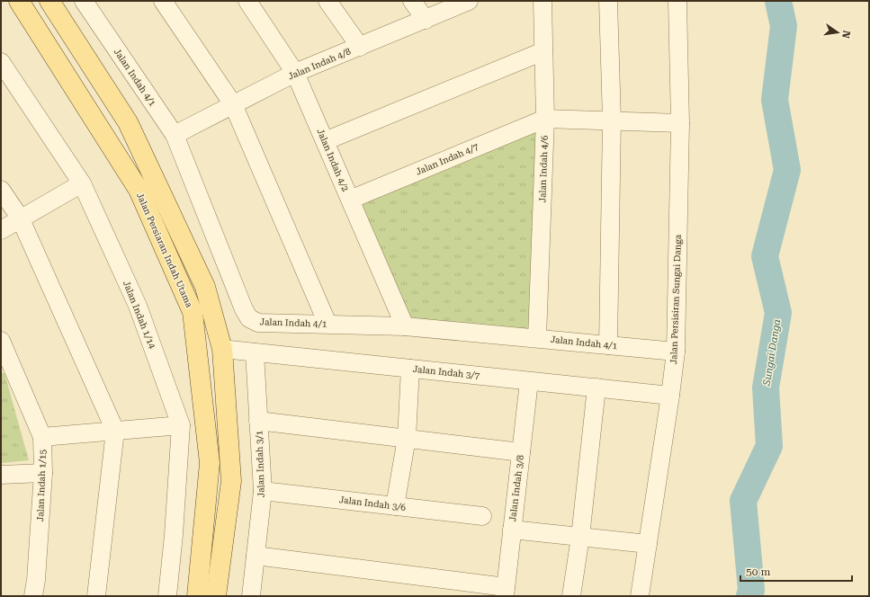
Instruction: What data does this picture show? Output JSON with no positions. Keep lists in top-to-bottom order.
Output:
{
  "streets": {
    "main road": ["Jalan Persiaran Indah Utama"],
    "street": [
      "Jalan Indah 4/8",
      "Jalan Indah 4/1",
      "Jalan Indah 4/7",
      "Jalan Indah 4/2",
      "Jalan Indah 4/6",
      "Jalan Persisiran Sungai Danga",
      "Jalan Indah 1/14",
      "Jalan Indah 3/7",
      "Jalan Indah 3/1",
      "Jalan Indah 1/15",
      "Jalan Indah 3/8",
      "Jalan Indah 3/6"
    ]
  },
  "crossings": [
    ["Jalan Indah 4/8", "Jalan Indah 4/1"],
    ["Jalan Indah 4/8", "Jalan Indah 4/2"],
    ["Jalan Indah 4/1", "Jalan Indah 4/2"],
    ["Jalan Indah 4/1", "Jalan Indah 4/6"],
    ["Jalan Indah 4/1", "Jalan Persisiran Sungai Danga"],
    ["Jalan Indah 4/7", "Jalan Indah 4/2"],
    ["Jalan Indah 4/7", "Jalan Indah 4/6"],
    ["Jalan Persisiran Sungai Danga", "Jalan Indah 3/7"],
    ["Jalan Indah 3/7", "Jalan Indah 3/1"],
    ["Jalan Indah 3/7", "Jalan Indah 3/8"],
    ["Jalan Indah 3/1", "Jalan Indah 3/6"]
  ],
  "water": ["Sungai Danga"],
  "scale_bar": "50 m",
  "north": "right"
}
